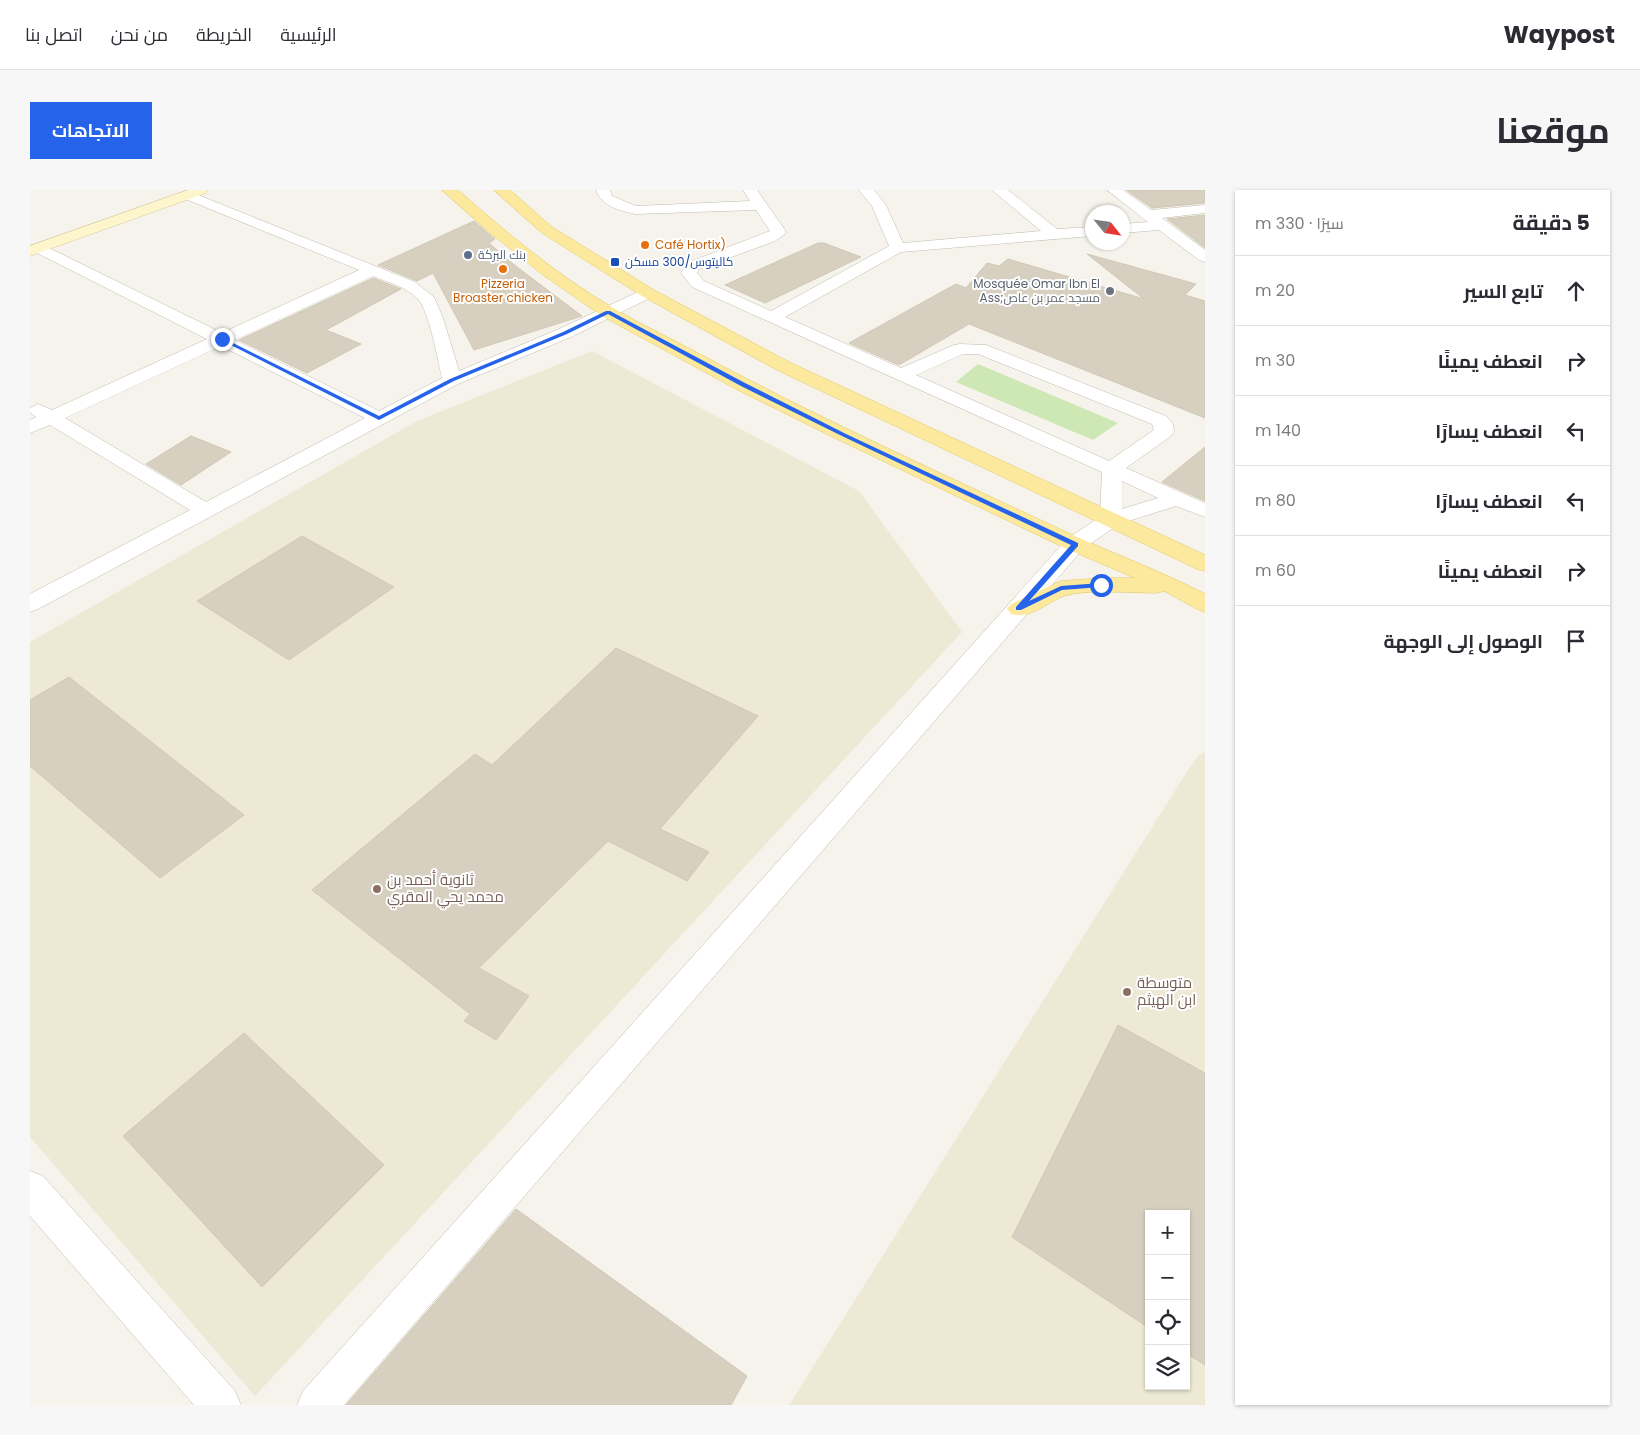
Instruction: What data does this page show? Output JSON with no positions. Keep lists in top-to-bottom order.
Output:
{
  "places": {
    "other": [
      "Café Hortix)",
      "بنك البركة",
      "Pizzeria Broaster chicken",
      "Mosquée Omar Ibn El Ass;مسجد عمر بن عاص",
      "ثانوية أحمد بن محمد يحي المقري",
      "متوسطة ابن الهيثم"
    ],
    "transit": ["كاليتوس/300 مسكن"]
  },
  "north": "bottom right",
  "page": {
    "header": "Waypost",
    "nav": [
      "الرئيسية",
      "الخريطة",
      "من نحن",
      "اتصل بنا"
    ],
    "title": "موقعنا",
    "buttons": "الاتجاهات",
    "heading": ["5 دقيقة", "سيرًا · 330 m"],
    "list": [
      ["تابع السير", "20 m"],
      ["انعطف يمينًا", "30 m"],
      ["انعطف يسارًا", "140 m"],
      ["انعطف يسارًا", "80 m"],
      ["انعطف يمينًا", "60 m"],
      "الوصول إلى الوجهة"
    ],
    "map_buttons": ["+", "−"]
  }
}
